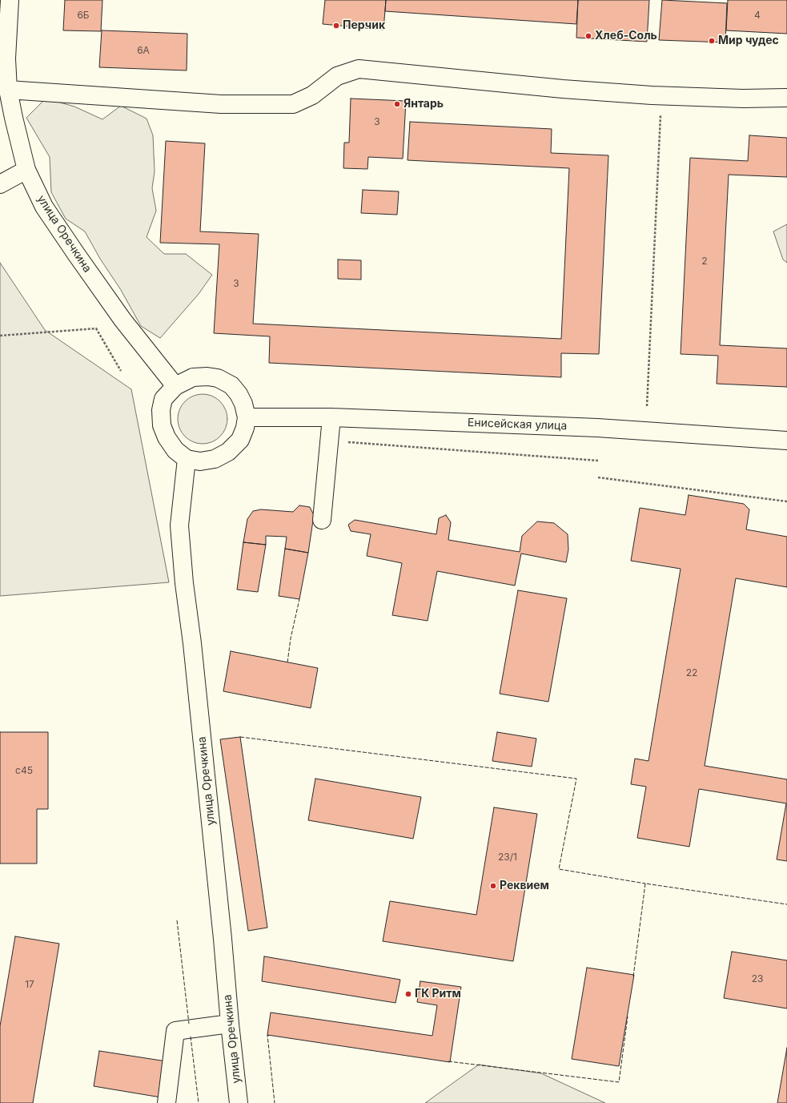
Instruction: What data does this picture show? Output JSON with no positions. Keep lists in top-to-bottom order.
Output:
{
  "streets": {
    "street": ["улица Оречкина", "Енисейская улица"]
  },
  "crossings": [
    ["улица Оречкина", "Енисейская улица"]
  ],
  "places": [
    "Перчик",
    "Хлеб-Соль",
    "Мир чудес",
    "Янтарь",
    "Реквием",
    "ГК Ритм"
  ],
  "house_numbers": [
    "6Б",
    "4",
    "6А",
    "3",
    "2",
    "3",
    "22",
    "с45",
    "23/1",
    "23",
    "17"
  ]
}
